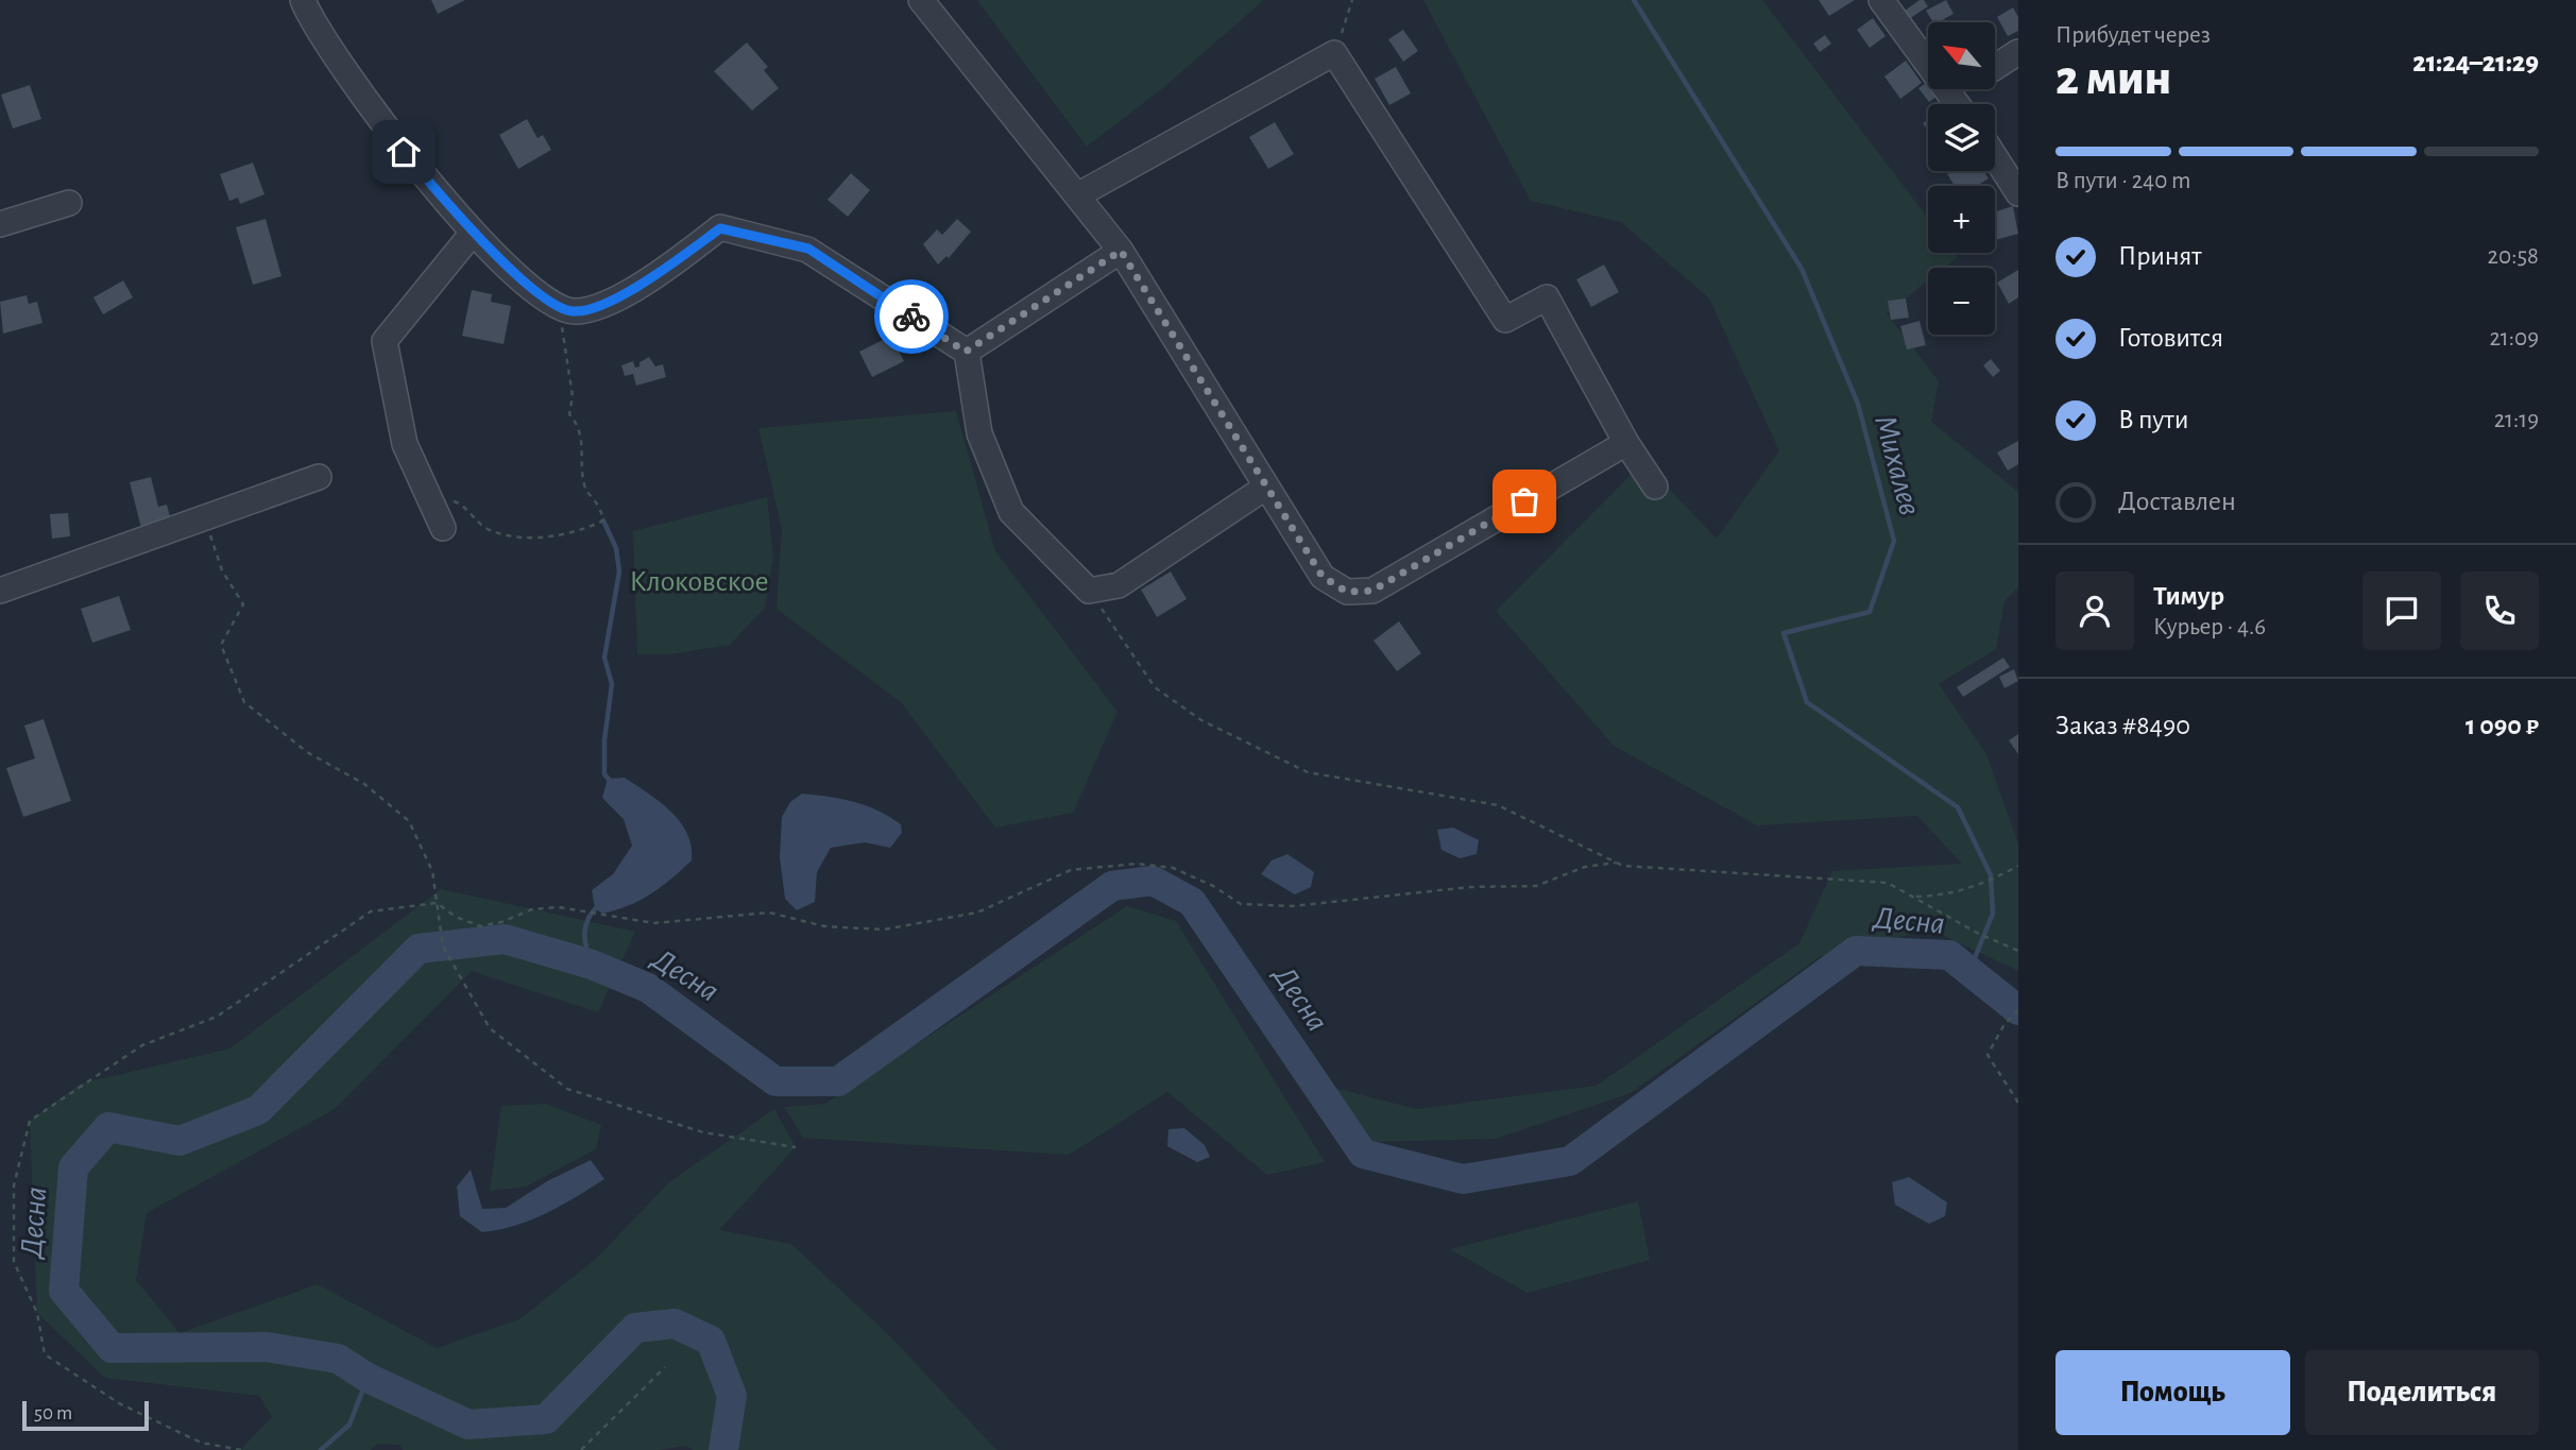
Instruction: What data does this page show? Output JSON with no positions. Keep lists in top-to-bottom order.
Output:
{
  "water": ["Михалев", "Десна"],
  "parks": ["Клоковское"],
  "scale_bar": "50 m",
  "north": "top left",
  "page": {
    "heading": ["2 мин", "Прибудет через", "21:24–21:29"],
    "panel": [
      "Тимур",
      "Курьер · 4.6",
      "Заказ #8490",
      "1 090 ₽"
    ],
    "map_buttons": ["+", "−"],
    "bar": "В пути · 240 m",
    "list": [
      ["Принят", "20:58"],
      ["Готовится", "21:09"],
      ["В пути", "21:19"],
      "Доставлен"
    ],
    "buttons": ["Помощь", "Поделиться"],
    "scale": "50 m"
  }
}
